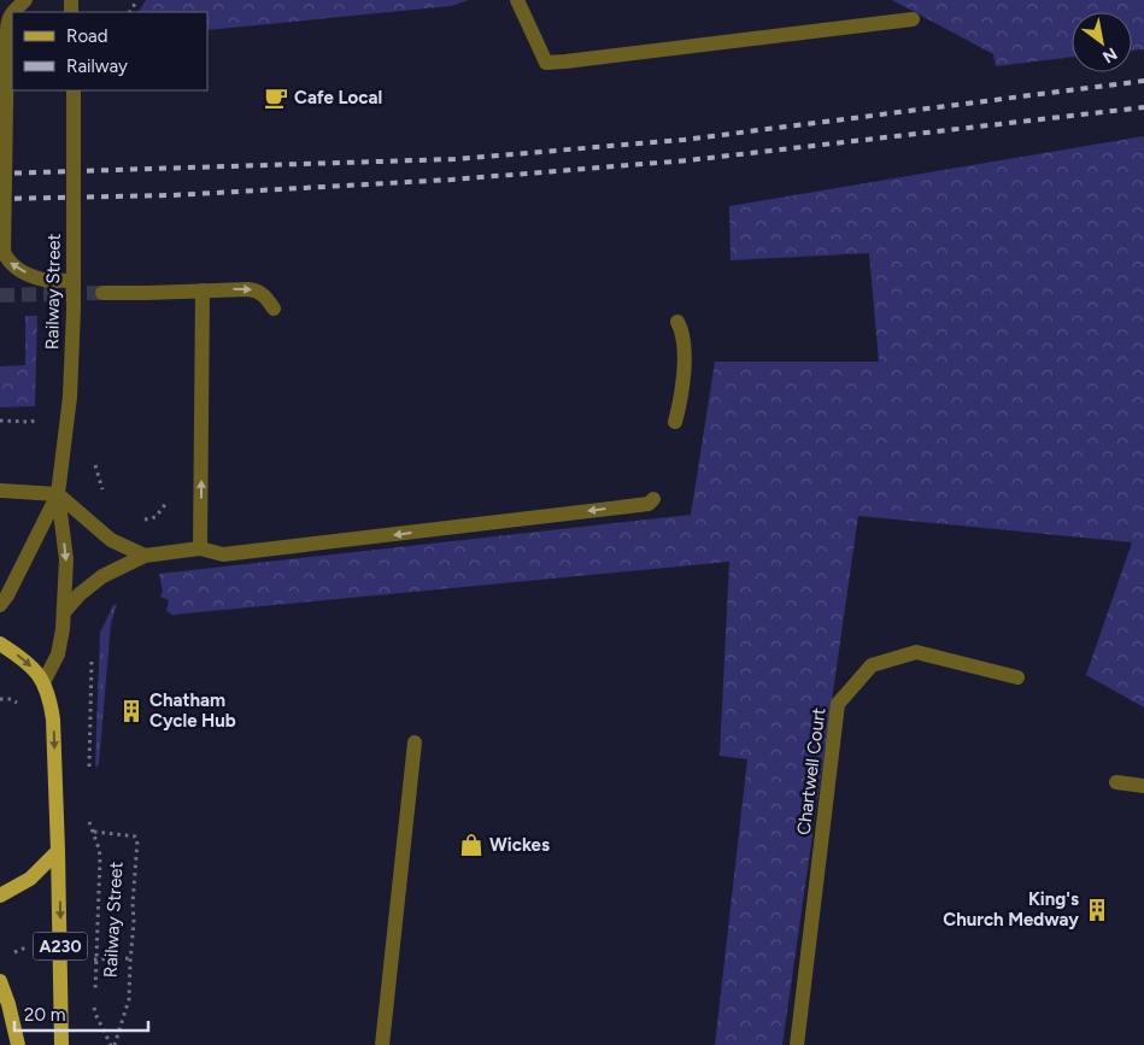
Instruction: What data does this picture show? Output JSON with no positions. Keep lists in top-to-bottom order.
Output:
{
  "streets": {
    "main road": ["A230"],
    "street": ["Railway Street", "Chartwell Court"]
  },
  "places": {
    "cafe": ["Cafe Local"],
    "building": ["Chatham Cycle Hub", "King's Church Medway"],
    "shop": ["Wickes"]
  },
  "legend": ["Road", "Railway"],
  "scale_bar": "20 m",
  "north": "bottom right"
}
